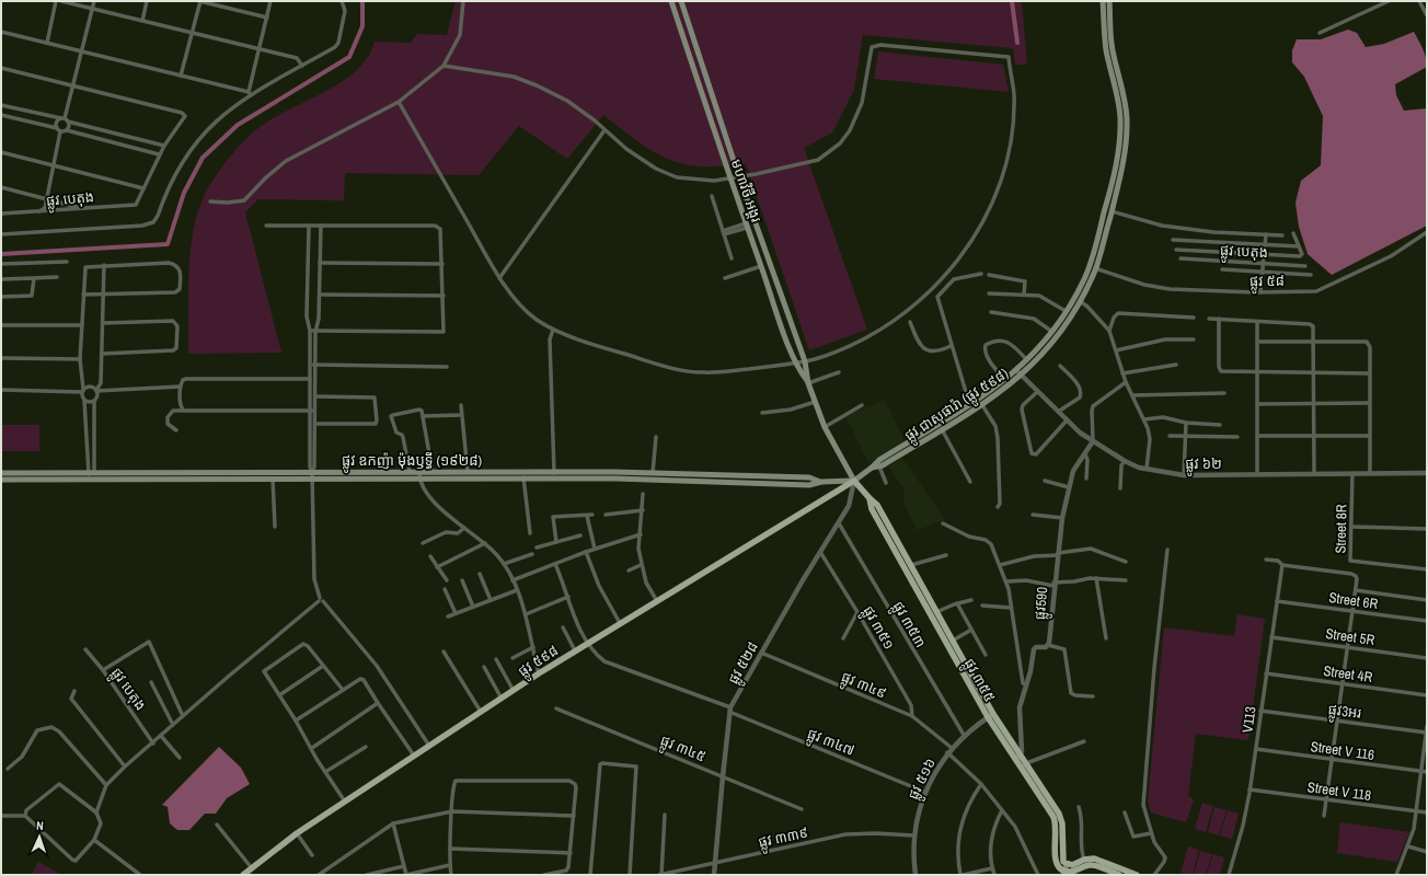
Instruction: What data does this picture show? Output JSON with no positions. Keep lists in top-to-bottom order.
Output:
{
  "streets": {
    "main road": [
      "មហាវិថី អង្គរ",
      "ផ្លូវ ជាសុផារ៉ា (ផ្លូវ ៥៩៨)",
      "ផ្លូវ ឧកញ៉ា ម៉ុងឫទ្ធី (១៩២៨)",
      "ផ្លូវ ៥៩៨",
      "ផ្លូវ ៣៥៥"
    ],
    "street": [
      "ផ្លូវ បេតុង",
      "ផ្លូវ ៥៨",
      "ផ្លូវ ៦២",
      "Street 8R",
      "Street 6R",
      "ផ្លូវ590",
      "ផ្លូវ ៣៥៣",
      "ផ្លូវ ៣៥១",
      "Street 5R",
      "ផ្លូវ ៥២៨",
      "Street 4R",
      "ផ្លូវ ៣៤៩",
      "ផ្លូវ3អរ",
      "V113",
      "ផ្លូវ ៣៤៧",
      "ផ្លូវ ៣៤៥",
      "Street V 116",
      "ផ្លូវ ៥១៦",
      "Street V 118",
      "ផ្លូវ ៣៣៩"
    ]
  },
  "crossings": [
    ["មហាវិថី អង្គរ", "ផ្លូវ ជាសុផារ៉ា (ផ្លូវ ៥៩៨)"],
    ["មហាវិថី អង្គរ", "ផ្លូវ ឧកញ៉ា ម៉ុងឫទ្ធី (១៩២៨)"],
    ["មហាវិថី អង្គរ", "ផ្លូវ ៥៩៨"],
    ["មហាវិថី អង្គរ", "ផ្លូវ ៥២៨"],
    ["មហាវិថី អង្គរ", "ផ្លូវ ៣៥៥"],
    ["ផ្លូវ ៥៨", "ផ្លូវ ជាសុផារ៉ា (ផ្លូវ ៥៩៨)"],
    ["ផ្លូវ ជាសុផារ៉ា (ផ្លូវ ៥៩៨)", "ផ្លូវ ឧកញ៉ា ម៉ុងឫទ្ធី (១៩២៨)"],
    ["ផ្លូវ ជាសុផារ៉ា (ផ្លូវ ៥៩៨)", "ផ្លូវ ៦២"],
    ["ផ្លូវ ជាសុផារ៉ា (ផ្លូវ ៥៩៨)", "ផ្លូវ ៥៩៨"],
    ["ផ្លូវ ជាសុផារ៉ា (ផ្លូវ ៥៩៨)", "ផ្លូវ ៥២៨"],
    ["ផ្លូវ ជាសុផារ៉ា (ផ្លូវ ៥៩៨)", "ផ្លូវ ៣៥៥"],
    ["ផ្លូវ ឧកញ៉ា ម៉ុងឫទ្ធី (១៩២៨)", "ផ្លូវ ៥៩៨"],
    ["ផ្លូវ ឧកញ៉ា ម៉ុងឫទ្ធី (១៩២៨)", "ផ្លូវ ៥២៨"],
    ["ផ្លូវ ឧកញ៉ា ម៉ុងឫទ្ធី (១៩២៨)", "ផ្លូវ ៣៥៥"],
    ["ផ្លូវ ៦២", "Street 8R"],
    ["ផ្លូវ ៦២", "ផ្លូវ590"],
    ["Street 6R", "V113"],
    ["ផ្លូវ ៣៥៣", "ផ្លូវ ៥២៨"],
    ["ផ្លូវ ៣៥៣", "ផ្លូវ ៥១៦"],
    ["ផ្លូវ ៣៥១", "ផ្លូវ ៥២៨"],
    ["ផ្លូវ ៣៥១", "ផ្លូវ ៣៤៩"],
    ["Street 5R", "V113"],
    ["ផ្លូវ ៥៩៨", "ផ្លូវ ៥២៨"],
    ["ផ្លូវ ៥៩៨", "ផ្លូវ ៣៥៥"],
    ["ផ្លូវ ៥៩៨", "ផ្លូវ ៣៤៧"],
    ["ផ្លូវ ៥២៨", "ផ្លូវ ៣៥៥"],
    ["ផ្លូវ ៥២៨", "ផ្លូវ ៣៤៩"],
    ["ផ្លូវ ៥២៨", "ផ្លូវ ៣៤៧"],
    ["ផ្លូវ ៥២៨", "ផ្លូវ ៣៤៥"],
    ["ផ្លូវ ៥២៨", "ផ្លូវ ៣៣៩"],
    ["Street 4R", "V113"],
    ["ផ្លូវ ៣៥៥", "ផ្លូវ ៥១៦"],
    ["ផ្លូវ ៣៤៩", "ផ្លូវ ៥១៦"],
    ["ផ្លូវ3អរ", "V113"],
    ["V113", "Street V 116"],
    ["V113", "Street V 118"],
    ["ផ្លូវ ៣៤៧", "ផ្លូវ ៥១៦"],
    ["ផ្លូវ ៥១៦", "ផ្លូវ ៣៣៩"]
  ],
  "north": "top"
}
